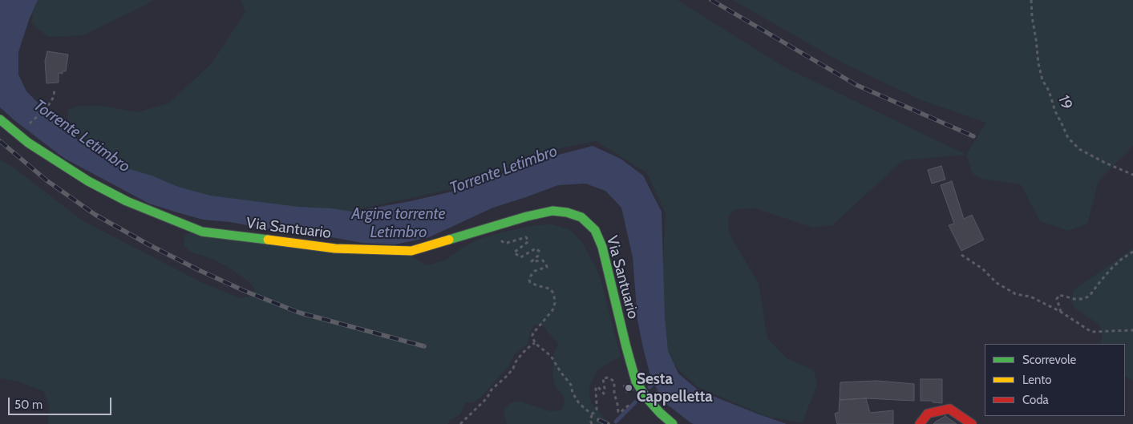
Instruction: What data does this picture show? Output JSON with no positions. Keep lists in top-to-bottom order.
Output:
{
  "streets": {
    "main road": ["Via Santuario"],
    "path": ["19"]
  },
  "water": ["Torrente Letimbro", "Argine torrente Letimbro"],
  "places": ["Sesta Cappelletta"],
  "legend": ["Scorrevole", "Lento", "Coda"],
  "scale_bar": "50 m"
}
